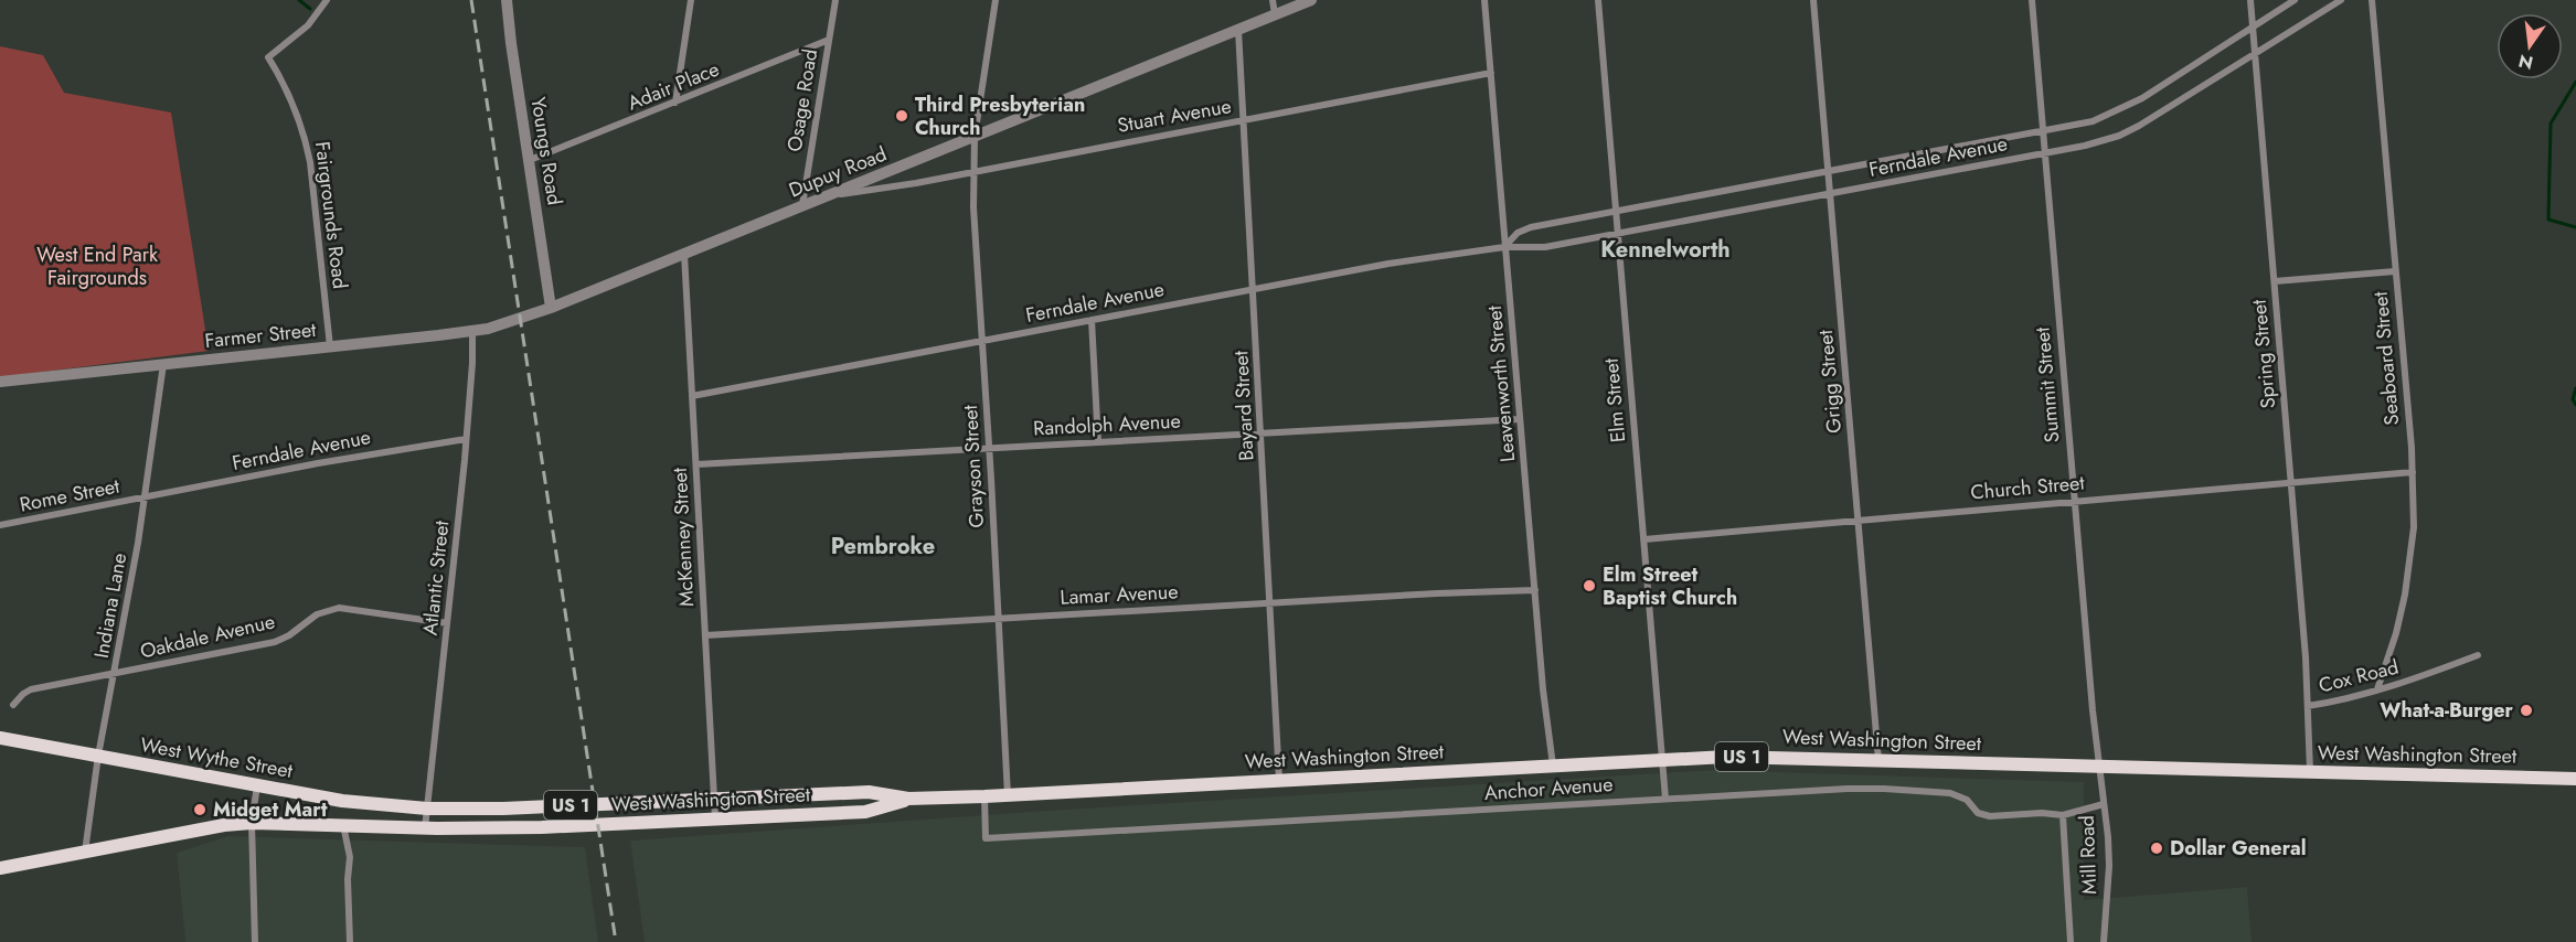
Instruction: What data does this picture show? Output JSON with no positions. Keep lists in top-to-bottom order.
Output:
{
  "streets": {
    "main road": ["West Washington Street", "US 1", "West Wythe Street"],
    "street": [
      "Adair Place",
      "Osage Road",
      "Stuart Avenue",
      "Youngs Road",
      "Ferndale Avenue",
      "Dupuy Road",
      "Fairgrounds Road",
      "Farmer Street",
      "Spring Street",
      "Seaboard Street",
      "Grigg Street",
      "Leavenworth Street",
      "Summit Street",
      "Elm Street",
      "Bayard Street",
      "Randolph Avenue",
      "Grayson Street",
      "Church Street",
      "Rome Street",
      "McKenney Street",
      "Atlantic Street",
      "Lamar Avenue",
      "Indiana Lane",
      "Oakdale Avenue",
      "Cox Road",
      "Anchor Avenue",
      "Mill Road"
    ]
  },
  "crossings": [
    ["Adair Place", "Osage Road"],
    ["Adair Place", "Youngs Road"],
    ["Osage Road", "Dupuy Road"],
    ["Stuart Avenue", "Dupuy Road"],
    ["Stuart Avenue", "Leavenworth Street"],
    ["Stuart Avenue", "Bayard Street"],
    ["Stuart Avenue", "Grayson Street"],
    ["Youngs Road", "Dupuy Road"],
    ["Ferndale Avenue", "Spring Street"],
    ["Ferndale Avenue", "Grigg Street"],
    ["Ferndale Avenue", "Leavenworth Street"],
    ["Ferndale Avenue", "Summit Street"],
    ["Ferndale Avenue", "Elm Street"],
    ["Ferndale Avenue", "Bayard Street"],
    ["Ferndale Avenue", "Grayson Street"],
    ["Ferndale Avenue", "Rome Street"],
    ["Ferndale Avenue", "McKenney Street"],
    ["Ferndale Avenue", "Atlantic Street"],
    ["Ferndale Avenue", "Indiana Lane"],
    ["Dupuy Road", "Farmer Street"],
    ["Dupuy Road", "Bayard Street"],
    ["Dupuy Road", "Grayson Street"],
    ["Dupuy Road", "McKenney Street"],
    ["Fairgrounds Road", "Farmer Street"],
    ["Farmer Street", "Atlantic Street"],
    ["Farmer Street", "Indiana Lane"],
    ["Spring Street", "Church Street"],
    ["Spring Street", "Cox Road"],
    ["Seaboard Street", "Church Street"],
    ["Seaboard Street", "Cox Road"],
    ["Grigg Street", "Church Street"],
    ["Grigg Street", "West Washington Street"],
    ["Leavenworth Street", "Randolph Avenue"],
    ["Leavenworth Street", "Lamar Avenue"],
    ["Leavenworth Street", "West Washington Street"],
    ["Summit Street", "Church Street"],
    ["Summit Street", "West Washington Street"],
    ["Summit Street", "Mill Road"],
    ["Elm Street", "Church Street"],
    ["Elm Street", "West Washington Street"],
    ["Elm Street", "Anchor Avenue"],
    ["Bayard Street", "Randolph Avenue"],
    ["Bayard Street", "Lamar Avenue"],
    ["Bayard Street", "West Washington Street"],
    ["Randolph Avenue", "Grayson Street"],
    ["Randolph Avenue", "McKenney Street"],
    ["Grayson Street", "Lamar Avenue"],
    ["Grayson Street", "West Washington Street"],
    ["Rome Street", "Indiana Lane"],
    ["McKenney Street", "Lamar Avenue"],
    ["McKenney Street", "West Washington Street"],
    ["Atlantic Street", "Oakdale Avenue"],
    ["Atlantic Street", "West Washington Street"],
    ["Atlantic Street", "West Wythe Street"],
    ["Indiana Lane", "Oakdale Avenue"],
    ["Indiana Lane", "West Washington Street"],
    ["Indiana Lane", "West Wythe Street"],
    ["Cox Road", "West Washington Street"],
    ["West Washington Street", "West Wythe Street"],
    ["West Washington Street", "Anchor Avenue"],
    ["West Washington Street", "Mill Road"],
    ["Anchor Avenue", "Mill Road"]
  ],
  "districts": ["Kennelworth", "Pembroke"],
  "parks": ["West End Park Fairgrounds"],
  "places": [
    "Third Presbyterian Church",
    "Elm Street Baptist Church",
    "What-a-Burger",
    "Midget Mart",
    "Dollar General"
  ],
  "north": "bottom"
}
